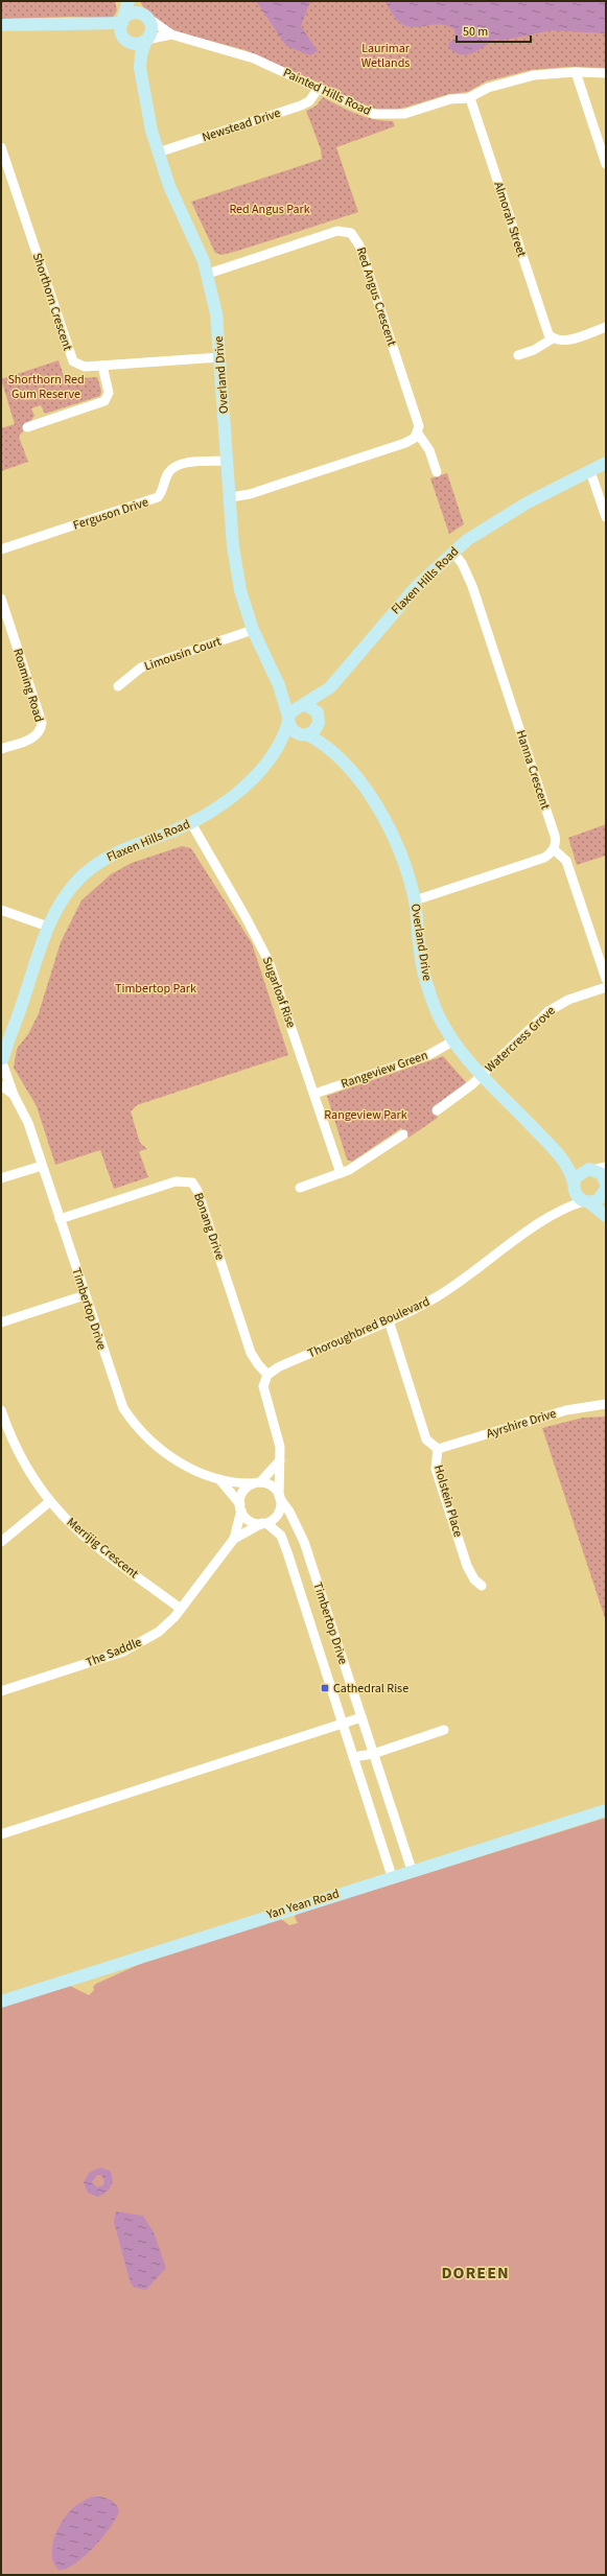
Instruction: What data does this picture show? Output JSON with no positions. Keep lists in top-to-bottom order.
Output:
{
  "streets": {
    "street": [
      "Painted Hills Road",
      "Newstead Drive",
      "Almorah Street",
      "Red Angus Crescent",
      "Shorthorn Crescent",
      "Overland Drive",
      "Ferguson Drive",
      "Flaxen Hills Road",
      "Limousin Court",
      "Roaming Road",
      "Hanna Crescent",
      "Sugarloaf Rise",
      "Watercress Grove",
      "Rangeview Green",
      "Bonang Drive",
      "Timbertop Drive",
      "Thoroughbred Boulevard",
      "Ayrshire Drive",
      "Holstein Place",
      "Merrijig Crescent",
      "The Saddle",
      "Yan Yean Road"
    ]
  },
  "crossings": [
    ["Painted Hills Road", "Newstead Drive"],
    ["Painted Hills Road", "Almorah Street"],
    ["Painted Hills Road", "Overland Drive"],
    ["Newstead Drive", "Overland Drive"],
    ["Red Angus Crescent", "Overland Drive"],
    ["Shorthorn Crescent", "Overland Drive"],
    ["Overland Drive", "Ferguson Drive"],
    ["Overland Drive", "Flaxen Hills Road"],
    ["Overland Drive", "Limousin Court"],
    ["Overland Drive", "Watercress Grove"],
    ["Overland Drive", "Rangeview Green"],
    ["Overland Drive", "Thoroughbred Boulevard"],
    ["Flaxen Hills Road", "Hanna Crescent"],
    ["Flaxen Hills Road", "Sugarloaf Rise"],
    ["Flaxen Hills Road", "Timbertop Drive"],
    ["Sugarloaf Rise", "Rangeview Green"],
    ["Bonang Drive", "Timbertop Drive"],
    ["Bonang Drive", "Thoroughbred Boulevard"],
    ["Timbertop Drive", "The Saddle"],
    ["Timbertop Drive", "Yan Yean Road"],
    ["Thoroughbred Boulevard", "Holstein Place"],
    ["Ayrshire Drive", "Holstein Place"],
    ["Merrijig Crescent", "The Saddle"]
  ],
  "districts": ["DOREEN"],
  "parks": [
    "Laurimar Wetlands",
    "Red Angus Park",
    "Shorthorn Red Gum Reserve",
    "Timbertop Park",
    "Rangeview Park"
  ],
  "places": {
    "transit": ["Cathedral Rise"]
  },
  "scale_bar": "50 m"
}
